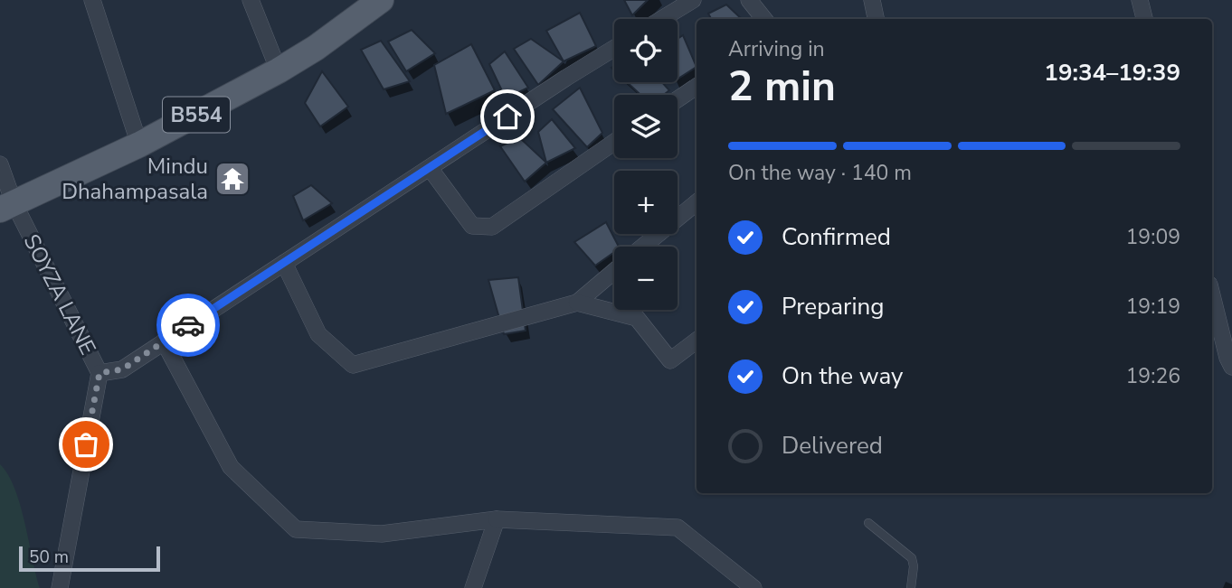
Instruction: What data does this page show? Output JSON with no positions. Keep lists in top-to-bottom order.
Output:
{
  "streets": {
    "main road": ["B554"],
    "street": ["SOYZA LANE"]
  },
  "crossings": [
    ["B554", "SOYZA LANE"]
  ],
  "places": {
    "temple": ["Mindu Dhahampasala"]
  },
  "scale_bar": "50 m",
  "page": {
    "map_buttons": ["+", "−"],
    "heading": ["2 min", "Arriving in", "19:34–19:39"],
    "bar": "On the way · 140 m",
    "list": [
      ["Confirmed", "19:09"],
      ["Preparing", "19:19"],
      ["On the way", "19:26"],
      "Delivered"
    ],
    "scale": "50 m"
  }
}
